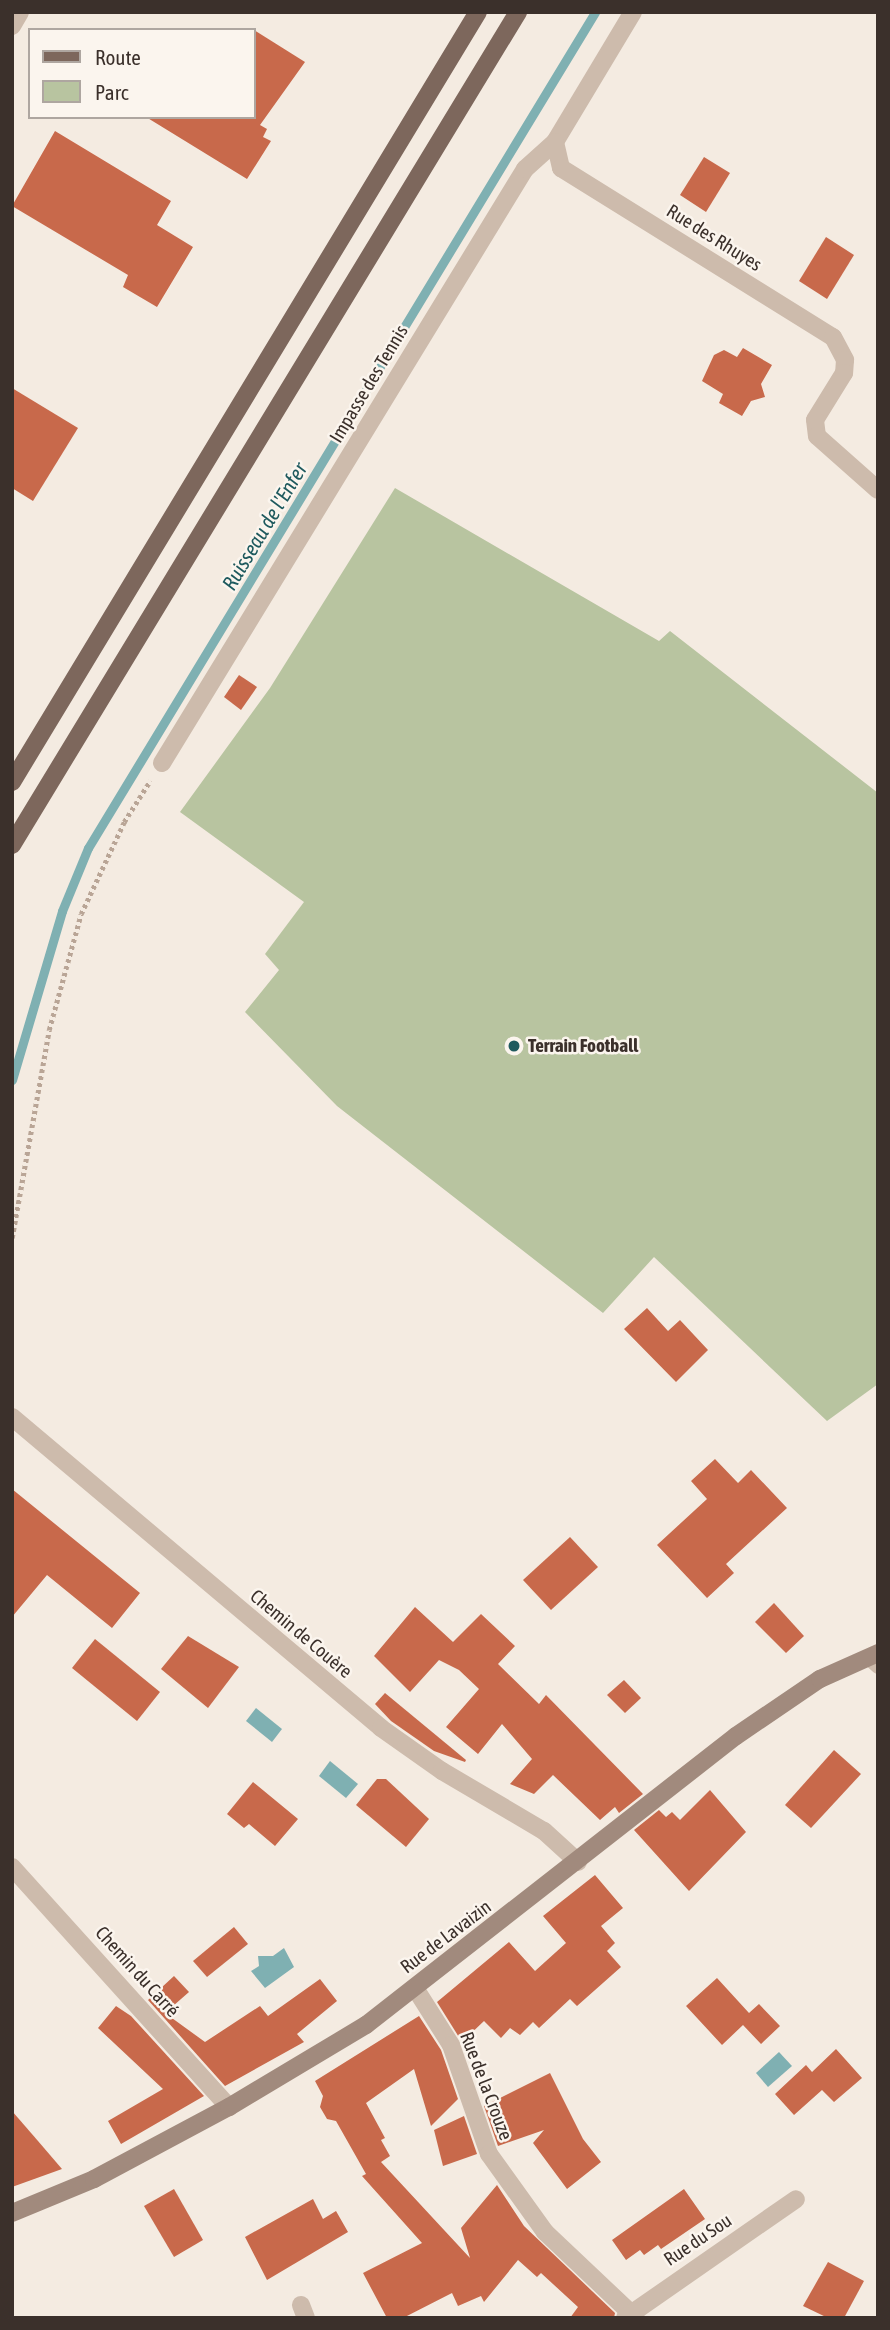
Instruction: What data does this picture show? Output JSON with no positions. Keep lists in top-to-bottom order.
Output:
{
  "streets": {
    "main road": ["Rue de Lavaizin"],
    "street": [
      "Rue des Rhuyes",
      "Impasse des Tennis",
      "Chemin de Couère",
      "Chemin du Carré",
      "Rue de la Crouze",
      "Rue du Sou"
    ]
  },
  "crossings": [
    ["Rue des Rhuyes", "Impasse des Tennis"],
    ["Chemin de Couère", "Rue de Lavaizin"],
    ["Rue de Lavaizin", "Chemin du Carré"],
    ["Rue de Lavaizin", "Rue de la Crouze"],
    ["Rue de la Crouze", "Rue du Sou"]
  ],
  "water": ["Ruisseau de l'Enfer"],
  "places": ["Terrain Football"],
  "legend": ["Route", "Parc"]
}
